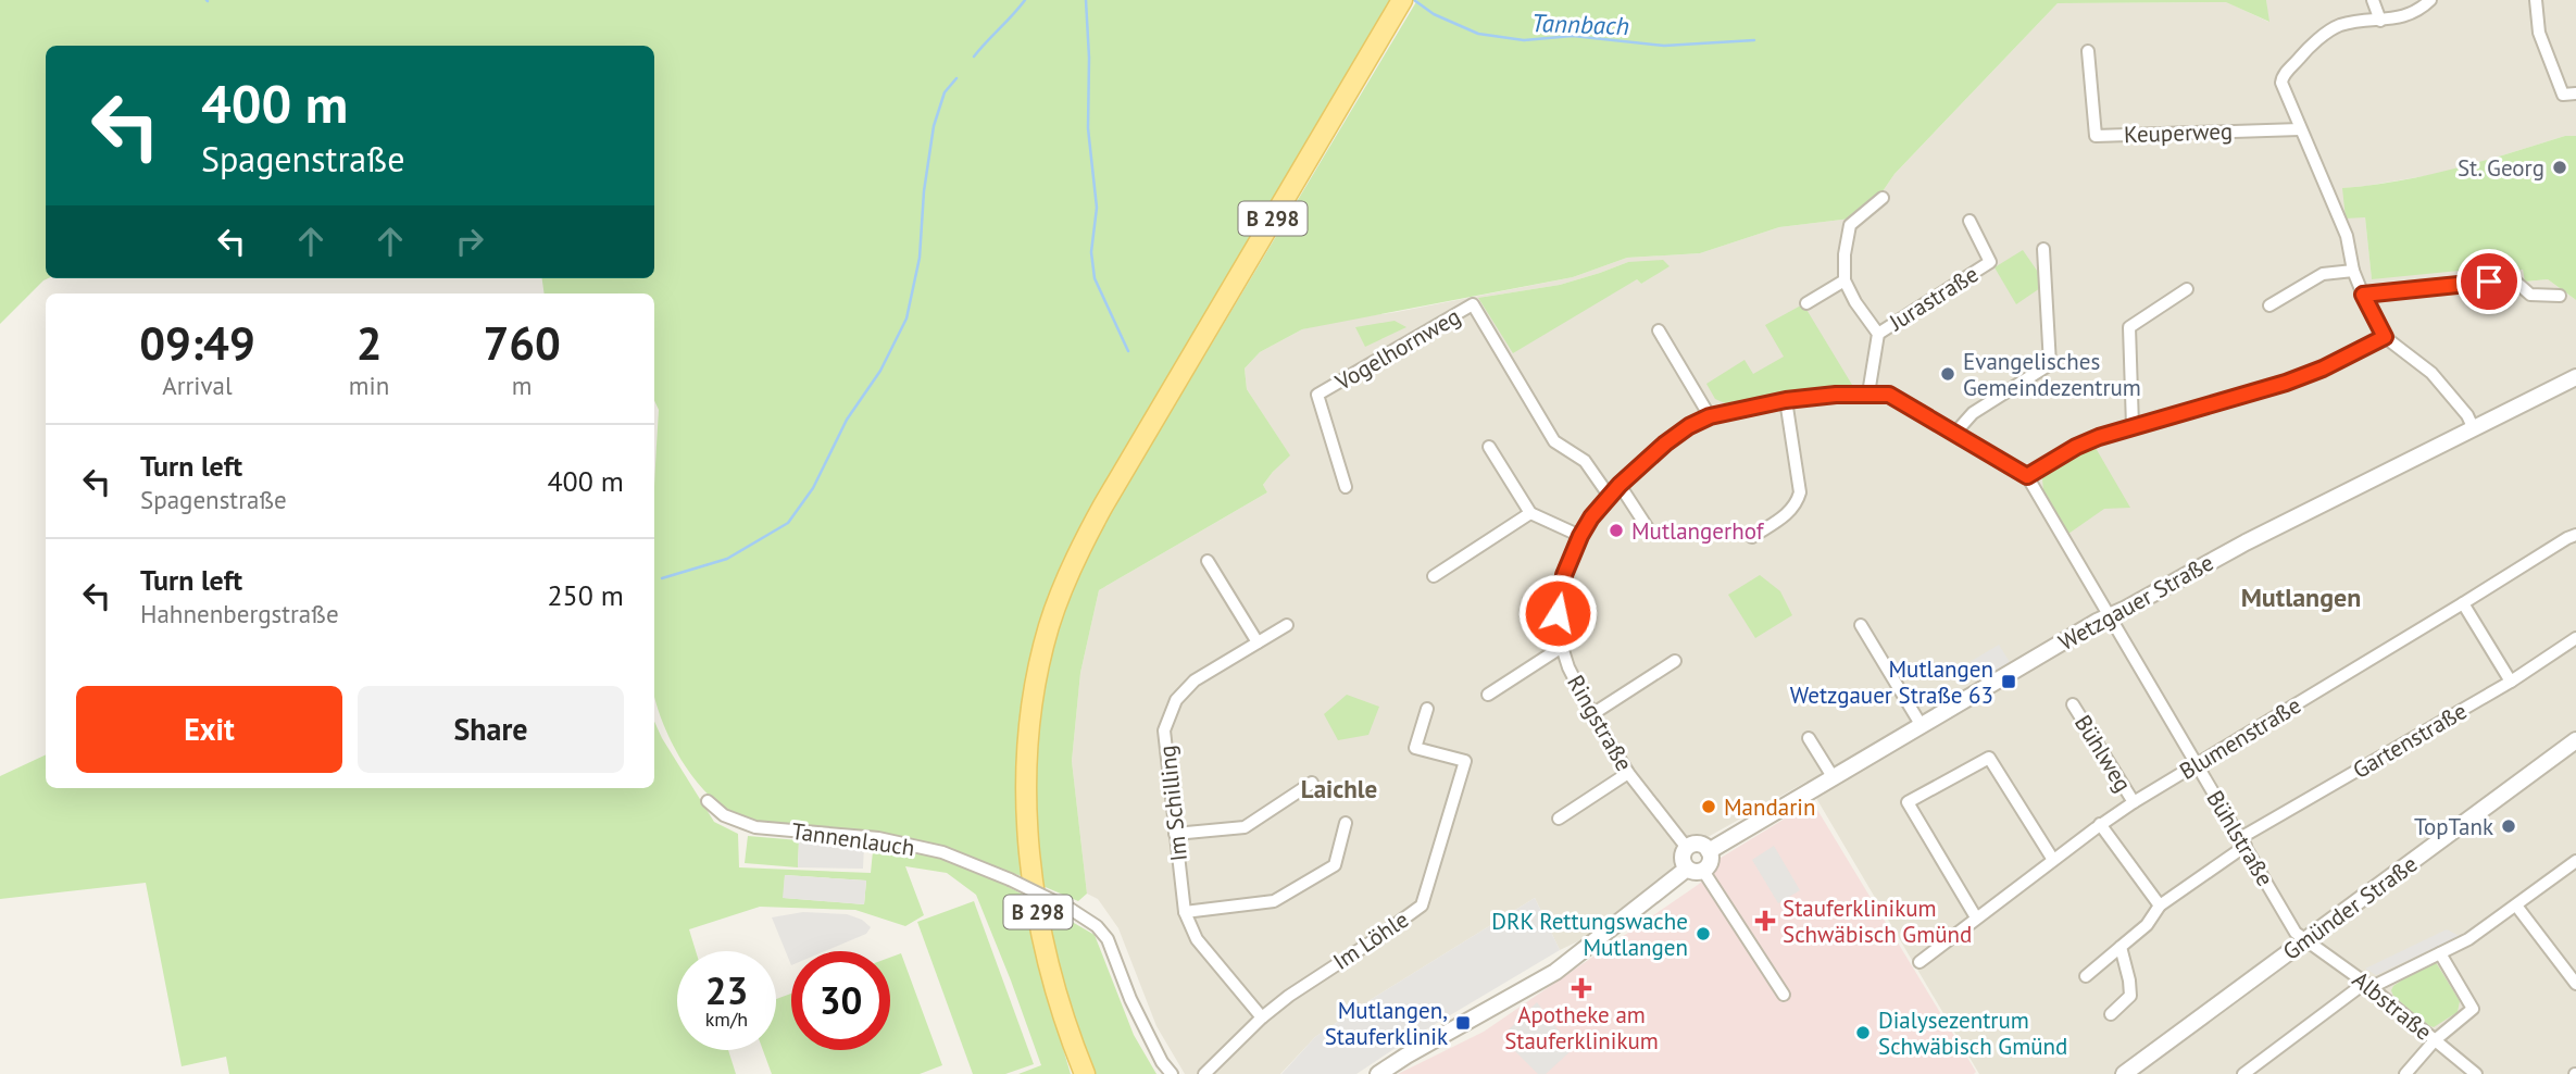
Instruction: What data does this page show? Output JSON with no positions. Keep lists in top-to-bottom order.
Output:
{
  "streets": {
    "main road": ["B 298"],
    "street": [
      "Keuperweg",
      "Jurastraße",
      "Vogelhornweg",
      "Wetzgauer Straße",
      "Ringstraße",
      "Blumenstraße",
      "Gartenstraße",
      "Bühlweg",
      "Im Schilling",
      "Bühlstraße",
      "Tannenlauch",
      "Gmünder Straße",
      "Im Löhle",
      "Albstraße"
    ]
  },
  "crossings": [
    ["Vogelhornweg", "Ringstraße"],
    ["Wetzgauer Straße", "Ringstraße"],
    ["Wetzgauer Straße", "Bühlstraße"],
    ["Ringstraße", "Bühlstraße"],
    ["Blumenstraße", "Bühlweg"],
    ["Blumenstraße", "Bühlstraße"],
    ["Gartenstraße", "Bühlstraße"],
    ["Im Schilling", "Im Löhle"],
    ["Bühlstraße", "Gmünder Straße"],
    ["Bühlstraße", "Albstraße"],
    ["Gmünder Straße", "Albstraße"]
  ],
  "districts": ["Mutlangen", "Laichle"],
  "water": ["Tannbach"],
  "places": {
    "other": [
      "St. Georg",
      "Evangelisches Gemeindezentrum",
      "Mutlangerhof",
      "Mandarin",
      "TopTank",
      "DRK Rettungswache Mutlangen",
      "Dialysezentrum Schwäbisch Gmünd"
    ],
    "transit": ["Mutlangen Wetzgauer Straße 63", "Mutlangen, Stauferklinik"],
    "health": ["Stauferklinikum Schwäbisch Gmünd", "Apotheke am Stauferklinikum"]
  },
  "page": {
    "turn": ["400 m", "Spagenstraße"],
    "eta": [
      "09:49",
      "Arrival",
      "2",
      "min",
      "760",
      "m"
    ],
    "list": [
      {
        "name": "Turn left",
        "note": "Spagenstraße",
        "value": "400 m"
      },
      {
        "name": "Turn left",
        "note": "Hahnenbergstraße",
        "value": "250 m"
      }
    ],
    "buttons": ["Exit", "Share"],
    "speed": "23 km/h",
    "limit": "30"
  }
}
